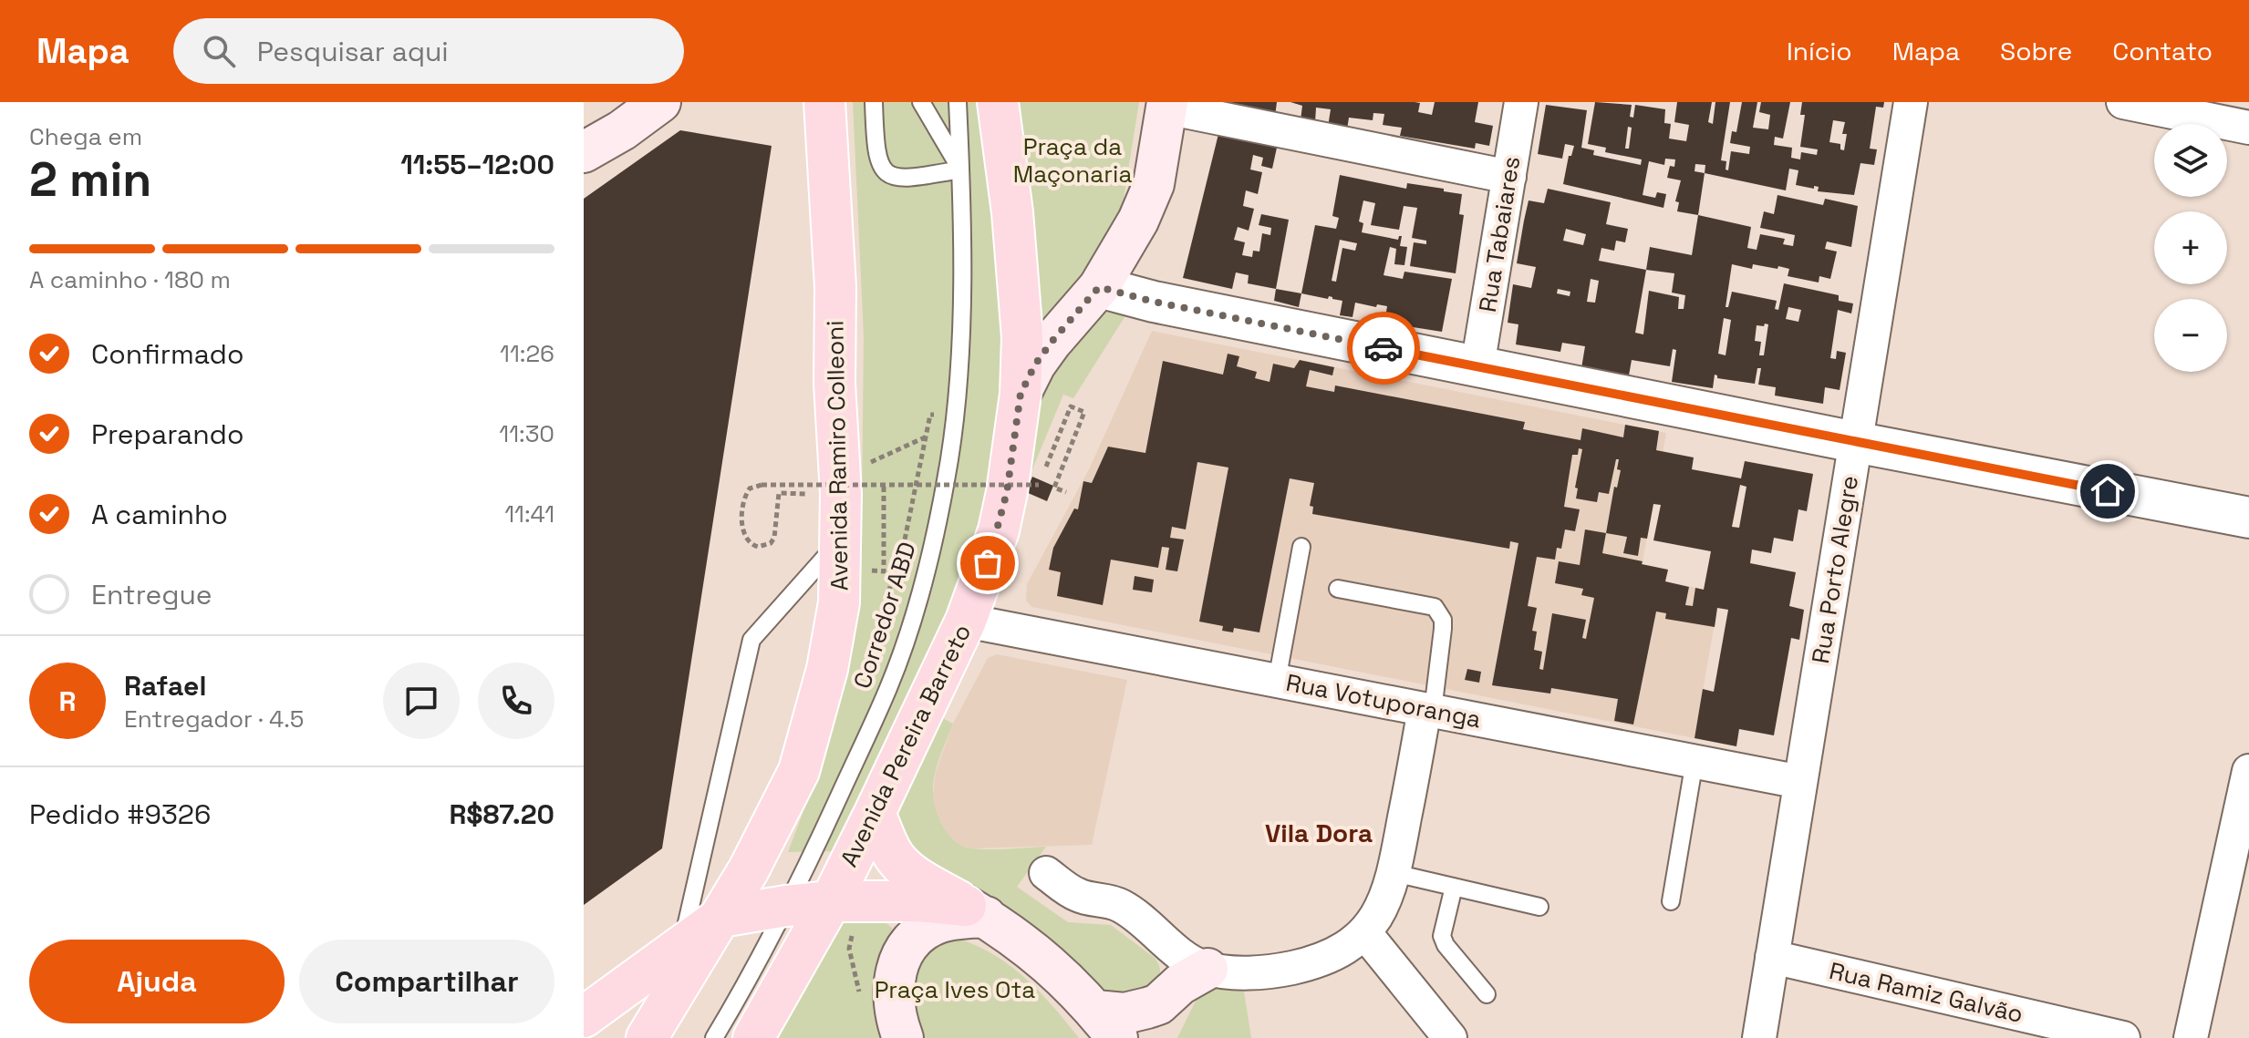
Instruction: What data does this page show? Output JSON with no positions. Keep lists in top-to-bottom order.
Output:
{
  "streets": {
    "main road": ["Avenida Ramiro Colleoni", "Avenida Pereira Barreto"],
    "street": [
      "Rua Tabaiares",
      "Rua Porto Alegre",
      "Rua Votuporanga",
      "Rua Ramiz Galvão"
    ],
    "lane": ["Corredor ABD"]
  },
  "crossings": [
    ["Rua Porto Alegre", "Rua Votuporanga"],
    ["Rua Porto Alegre", "Rua Ramiz Galvão"],
    ["Rua Votuporanga", "Avenida Pereira Barreto"]
  ],
  "districts": ["Vila Dora"],
  "parks": ["Praça da Maçonaria", "Praça Ives Ota"],
  "page": {
    "header": "Mapa",
    "search": "Pesquisar aqui",
    "nav": [
      "Início",
      "Mapa",
      "Sobre",
      "Contato"
    ],
    "heading": ["2 min", "Chega em", "11:55–12:00"],
    "panel": [
      "Rafael",
      "Entregador · 4.5",
      "Pedido #9326",
      "R$87.20"
    ],
    "map_buttons": ["+", "−"],
    "bar": "A caminho · 180 m",
    "list": [
      ["Confirmado", "11:26"],
      ["Preparando", "11:30"],
      ["A caminho", "11:41"],
      "Entregue"
    ],
    "round": "R",
    "buttons": ["Ajuda", "Compartilhar"]
  }
}
